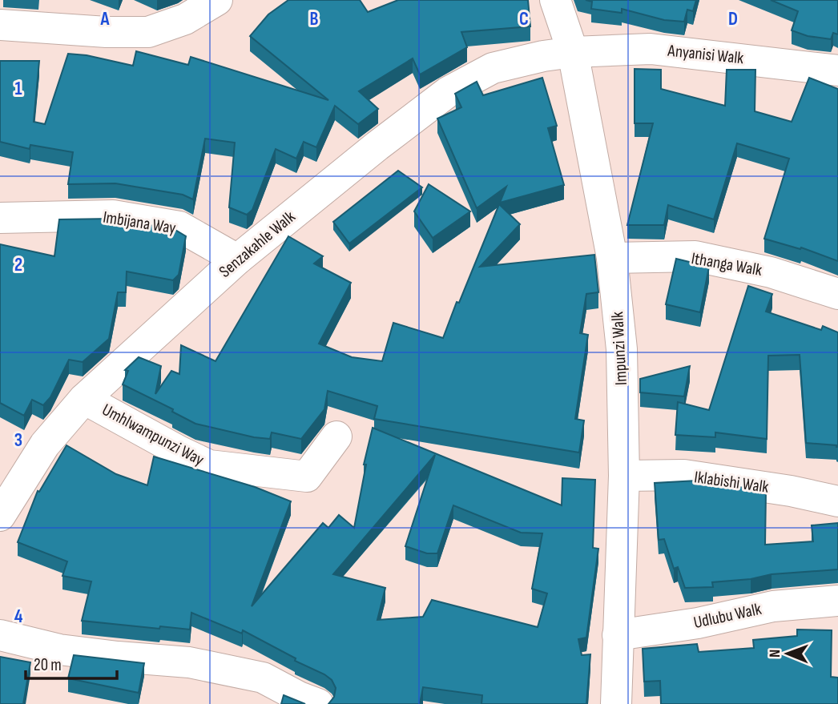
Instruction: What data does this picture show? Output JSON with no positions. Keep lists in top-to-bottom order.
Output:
{
  "streets": {
    "street": [
      "Anyanisi Walk",
      "Imbijana Way",
      "Senzakahle Walk",
      "Ithanga Walk",
      "Impunzi Walk",
      "Umhlwampunzi Way",
      "Iklabishi Walk",
      "Udlubu Walk"
    ]
  },
  "crossings": [
    ["Anyanisi Walk", "Senzakahle Walk"],
    ["Anyanisi Walk", "Impunzi Walk"],
    ["Imbijana Way", "Senzakahle Walk"],
    ["Senzakahle Walk", "Impunzi Walk"],
    ["Senzakahle Walk", "Umhlwampunzi Way"],
    ["Ithanga Walk", "Impunzi Walk"],
    ["Impunzi Walk", "Iklabishi Walk"],
    ["Impunzi Walk", "Udlubu Walk"]
  ],
  "scale_bar": "20 m",
  "north": "left",
  "grid": {
    "columns": [
      "A",
      "B",
      "C",
      "D"
    ],
    "rows": [
      "1",
      "2",
      "3",
      "4"
    ]
  }
}
